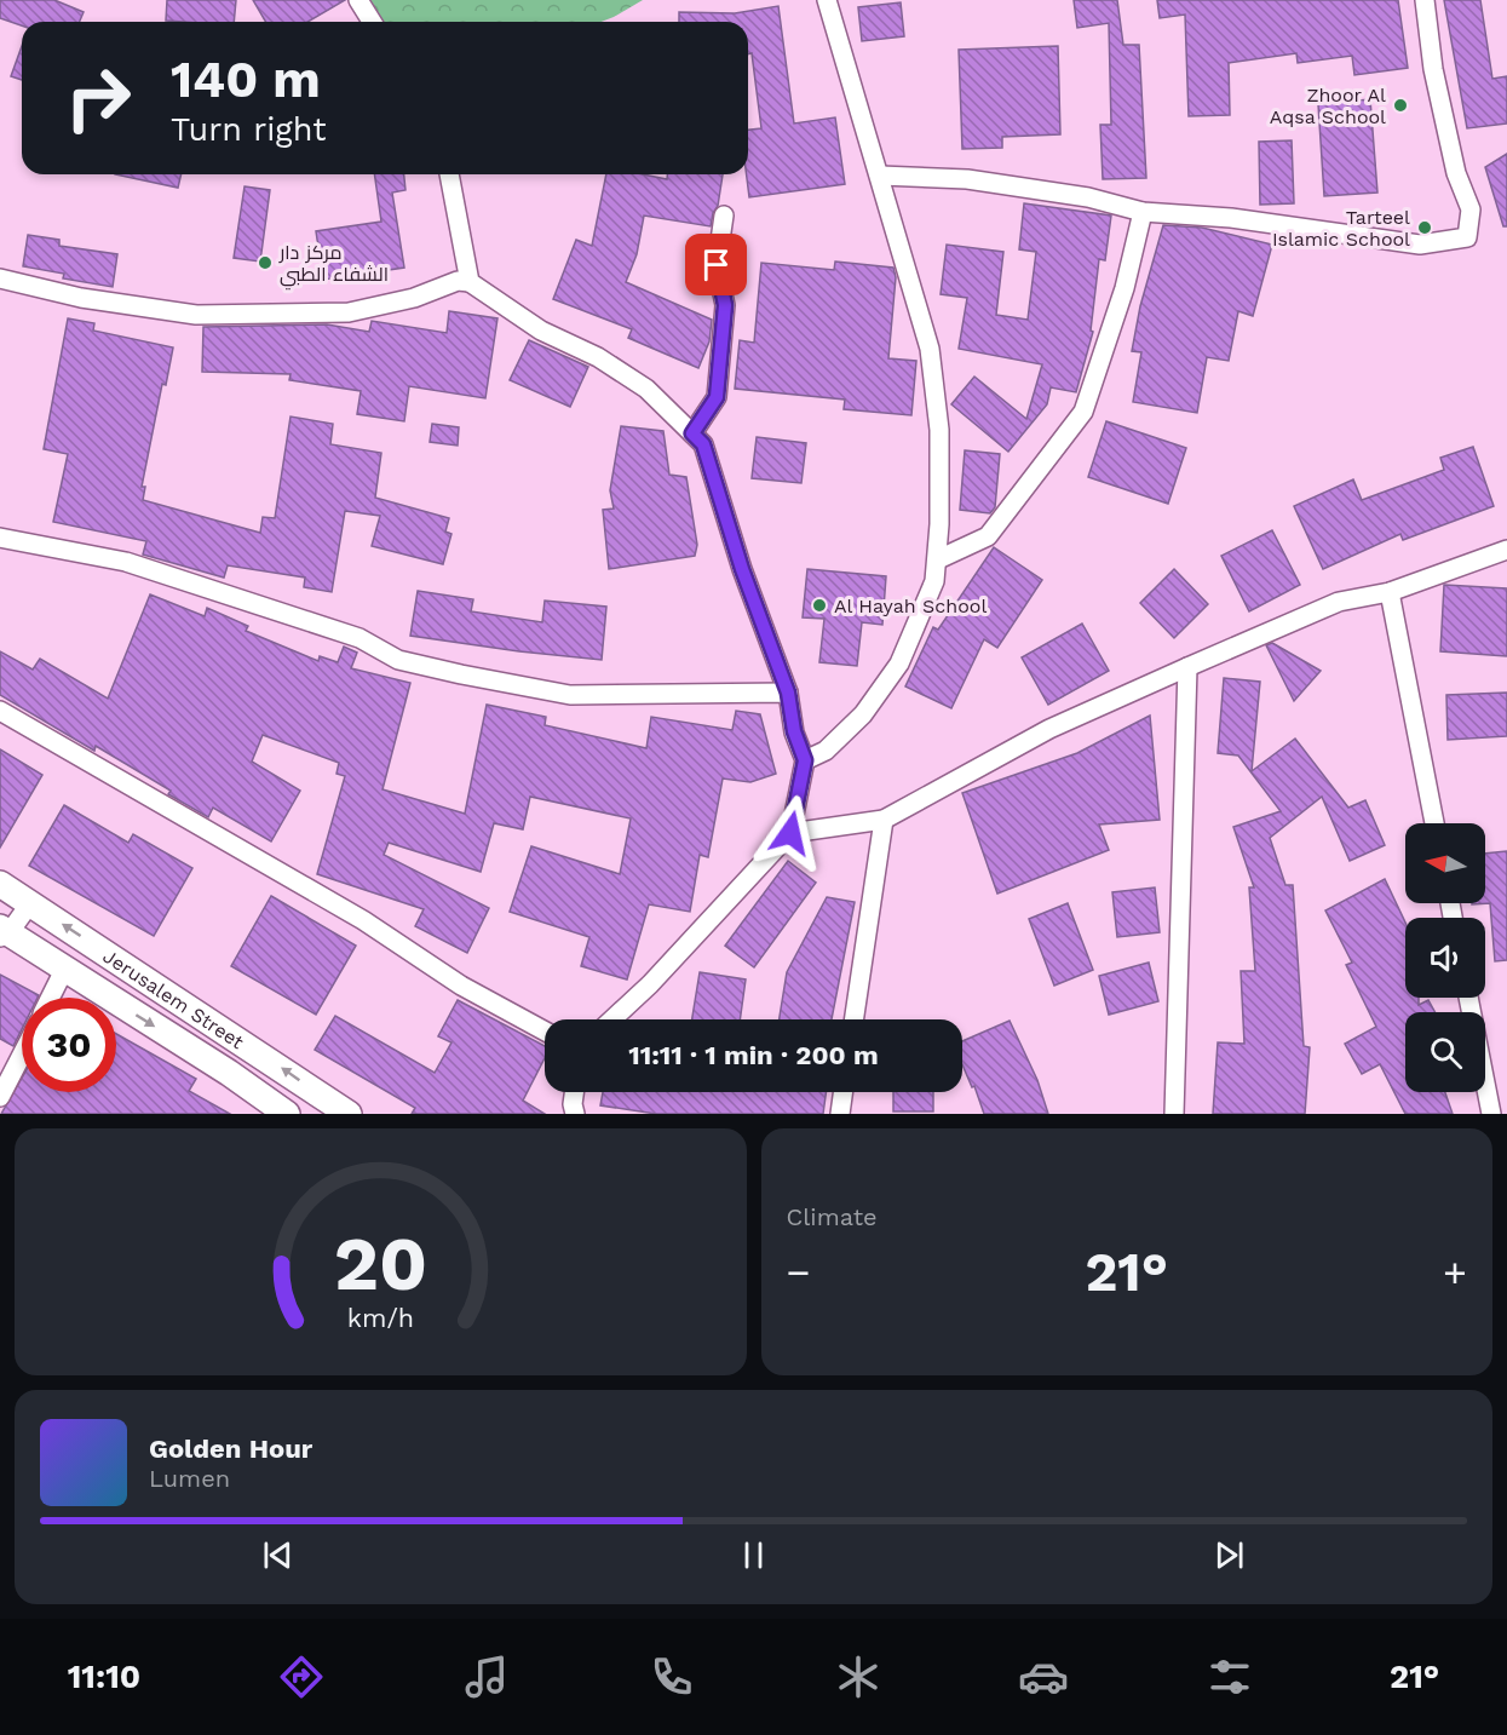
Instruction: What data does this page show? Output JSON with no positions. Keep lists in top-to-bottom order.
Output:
{
  "streets": {
    "main road": ["Jerusalem Street"]
  },
  "places": [
    "Zhoor Al Aqsa School",
    "Tarteel Islamic School",
    "مركز دار الشفاء الطبي",
    "Al Hayah School"
  ],
  "north": "left",
  "page": {
    "turn": ["140 m", "Turn right"],
    "limit": "30",
    "trip": "11:11 · 1 min · 200 m",
    "tile": "Climate",
    "heat": ["−", "21°", "+"],
    "song": ["Golden Hour", "Lumen"],
    "tabs": ["11:10", "21°"],
    "gauge": ["20", "km/h"]
  }
}
